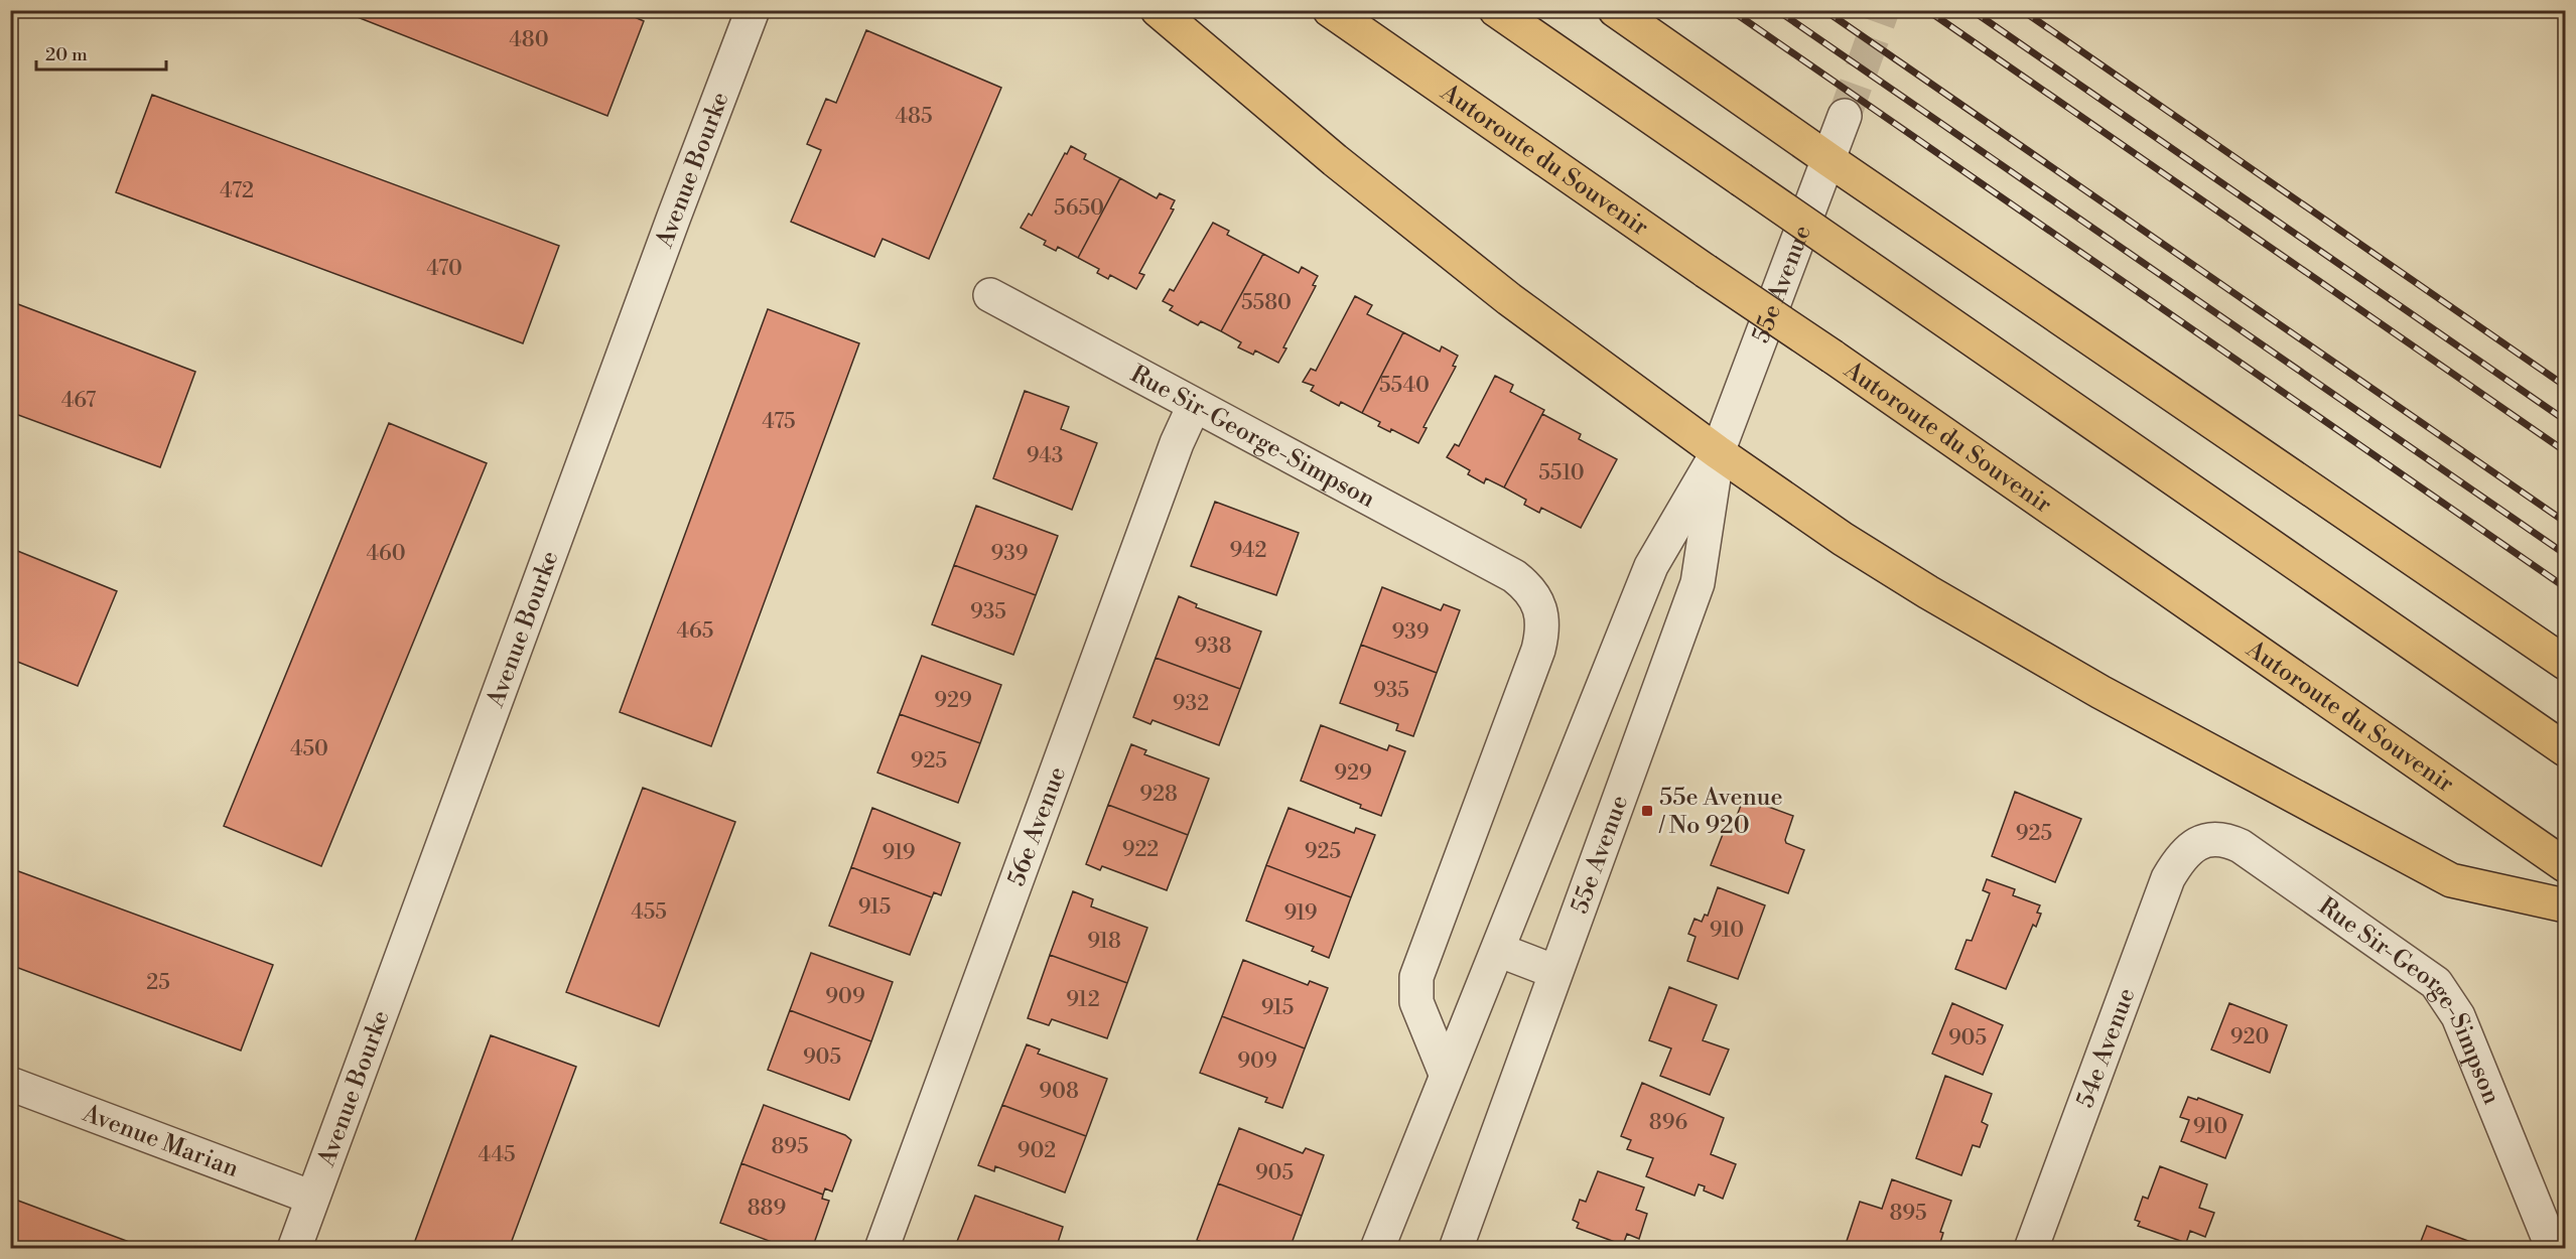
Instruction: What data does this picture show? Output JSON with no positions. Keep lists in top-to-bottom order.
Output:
{
  "streets": {
    "highway": ["Autoroute du Souvenir"],
    "street": [
      "Avenue Bourke",
      "55e Avenue",
      "Rue Sir-George-Simpson",
      "56e Avenue",
      "54e Avenue",
      "Avenue Marian"
    ]
  },
  "crossings": [
    ["Avenue Bourke", "Avenue Marian"],
    ["55e Avenue", "Rue Sir-George-Simpson"],
    ["Rue Sir-George-Simpson", "56e Avenue"],
    ["Rue Sir-George-Simpson", "54e Avenue"]
  ],
  "places": {
    "transit": ["55e Avenue / No 920"]
  },
  "house_numbers": [
    "480",
    "485",
    "472",
    "5650",
    "470",
    "5580",
    "5540",
    "467",
    "475",
    "943",
    "5510",
    "942",
    "460",
    "939",
    "935",
    "465",
    "939",
    "938",
    "935",
    "929",
    "932",
    "450",
    "925",
    "929",
    "928",
    "925",
    "922",
    "925",
    "919",
    "915",
    "455",
    "919",
    "910",
    "918",
    "25",
    "909",
    "912",
    "915",
    "920",
    "905",
    "905",
    "909",
    "908",
    "896",
    "910",
    "895",
    "902",
    "445",
    "905",
    "889",
    "895"
  ],
  "scale_bar": "20 m"
}
